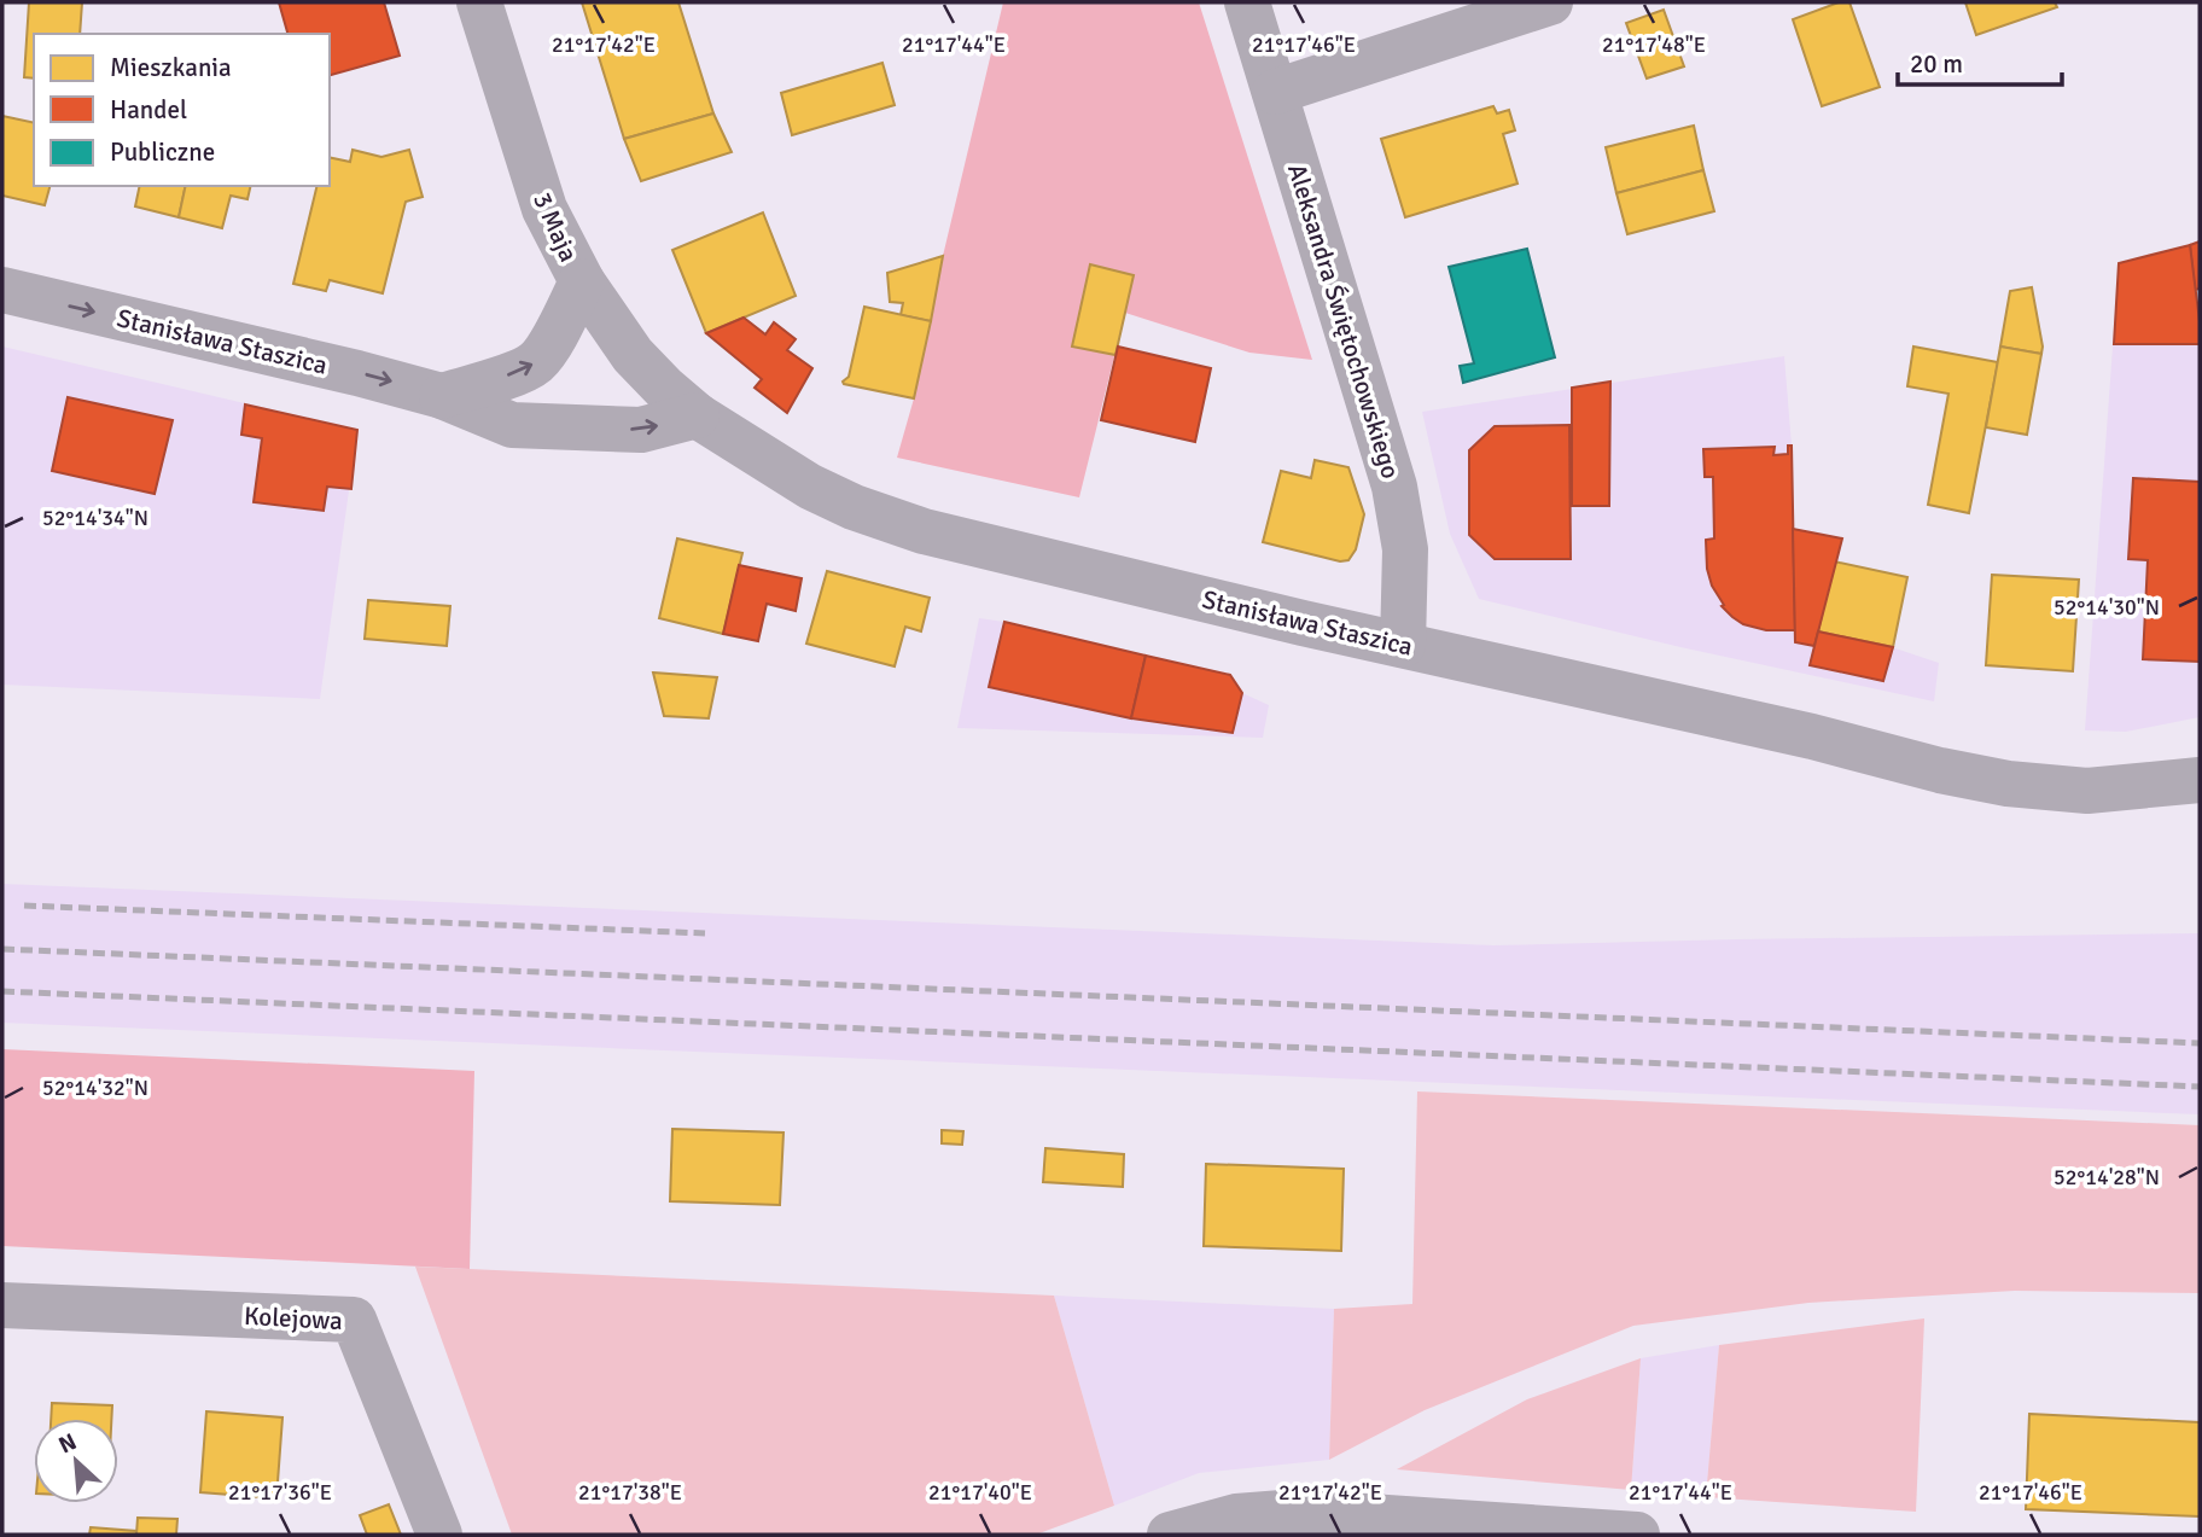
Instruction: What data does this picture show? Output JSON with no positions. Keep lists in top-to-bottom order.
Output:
{
  "streets": {
    "street": [
      "3 Maja",
      "Aleksandra Świętochowskiego",
      "Stanisława Staszica",
      "Kolejowa"
    ]
  },
  "crossings": [
    ["3 Maja", "Stanisława Staszica"],
    ["Aleksandra Świętochowskiego", "Stanisława Staszica"]
  ],
  "legend": ["Mieszkania", "Handel", "Publiczne"],
  "scale_bar": "20 m",
  "north": "top left",
  "coordinates": [
    "21°17'42\"E",
    "21°17'44\"E",
    "21°17'46\"E",
    "21°17'48\"E",
    "52°14'34\"N",
    "52°14'30\"N",
    "52°14'32\"N",
    "52°14'28\"N",
    "21°17'36\"E",
    "21°17'38\"E",
    "21°17'40\"E"
  ]
}
